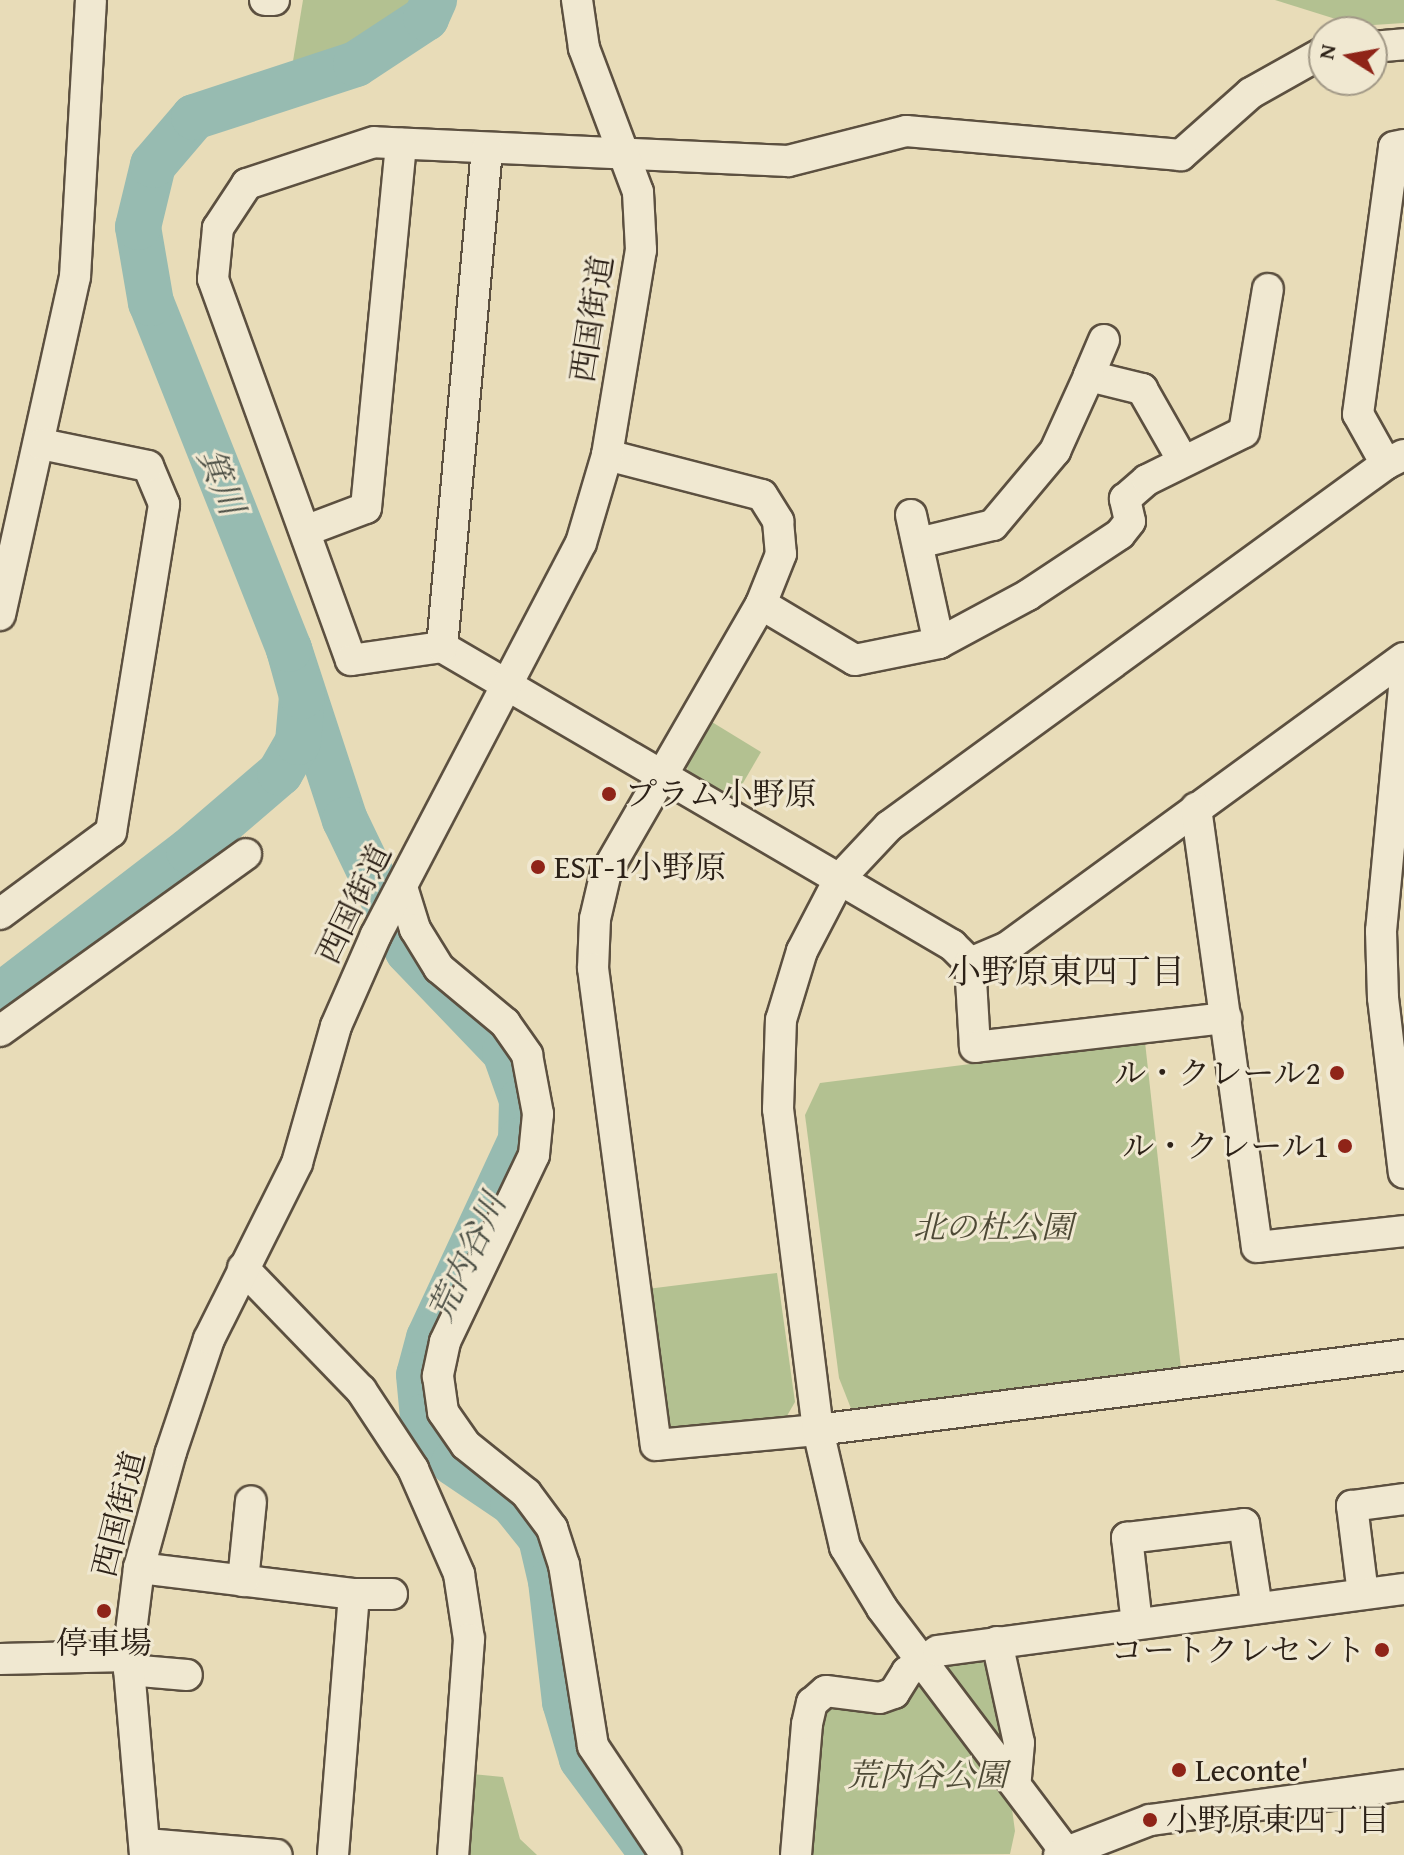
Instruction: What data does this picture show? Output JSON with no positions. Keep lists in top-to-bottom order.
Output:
{
  "streets": {
    "street": ["西国街道"]
  },
  "districts": ["小野原東四丁目"],
  "water": ["箕川", "荒内谷川"],
  "parks": ["北の杜公園", "荒内谷公園"],
  "places": [
    "プラム小野原",
    "EST-1小野原",
    "ル・クレール2",
    "ル・クレール1",
    "停車場",
    "コートクレセント",
    "Leconte'",
    "小野原東四丁目"
  ],
  "north": "left"
}
